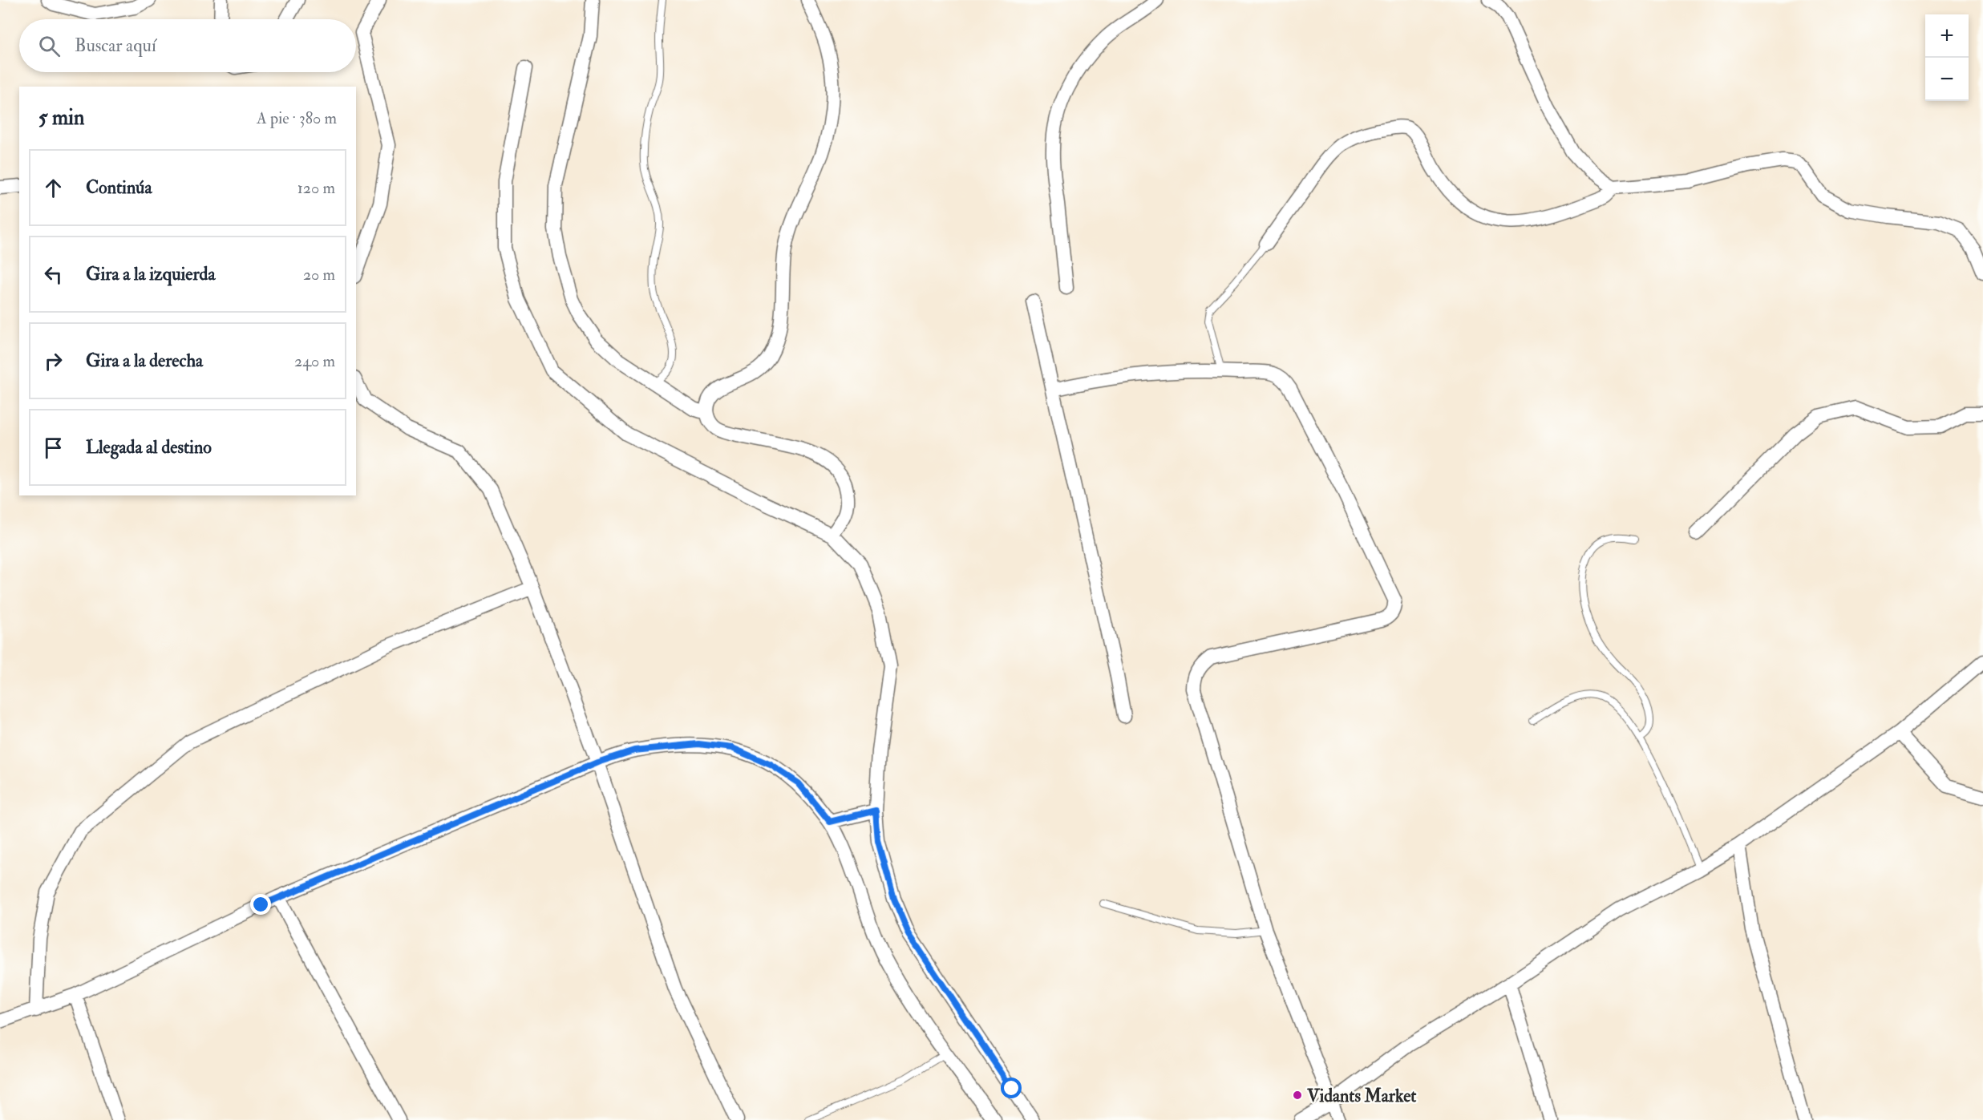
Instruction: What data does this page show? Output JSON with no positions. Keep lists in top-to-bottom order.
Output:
{
  "places": ["Vidants Market"],
  "page": {
    "map_buttons": ["+", "−"],
    "search": "Buscar aquí",
    "heading": ["5 min", "A pie · 380 m"],
    "list": [
      ["Continúa", "120 m"],
      ["Gira a la izquierda", "20 m"],
      ["Gira a la derecha", "240 m"],
      "Llegada al destino"
    ]
  }
}
